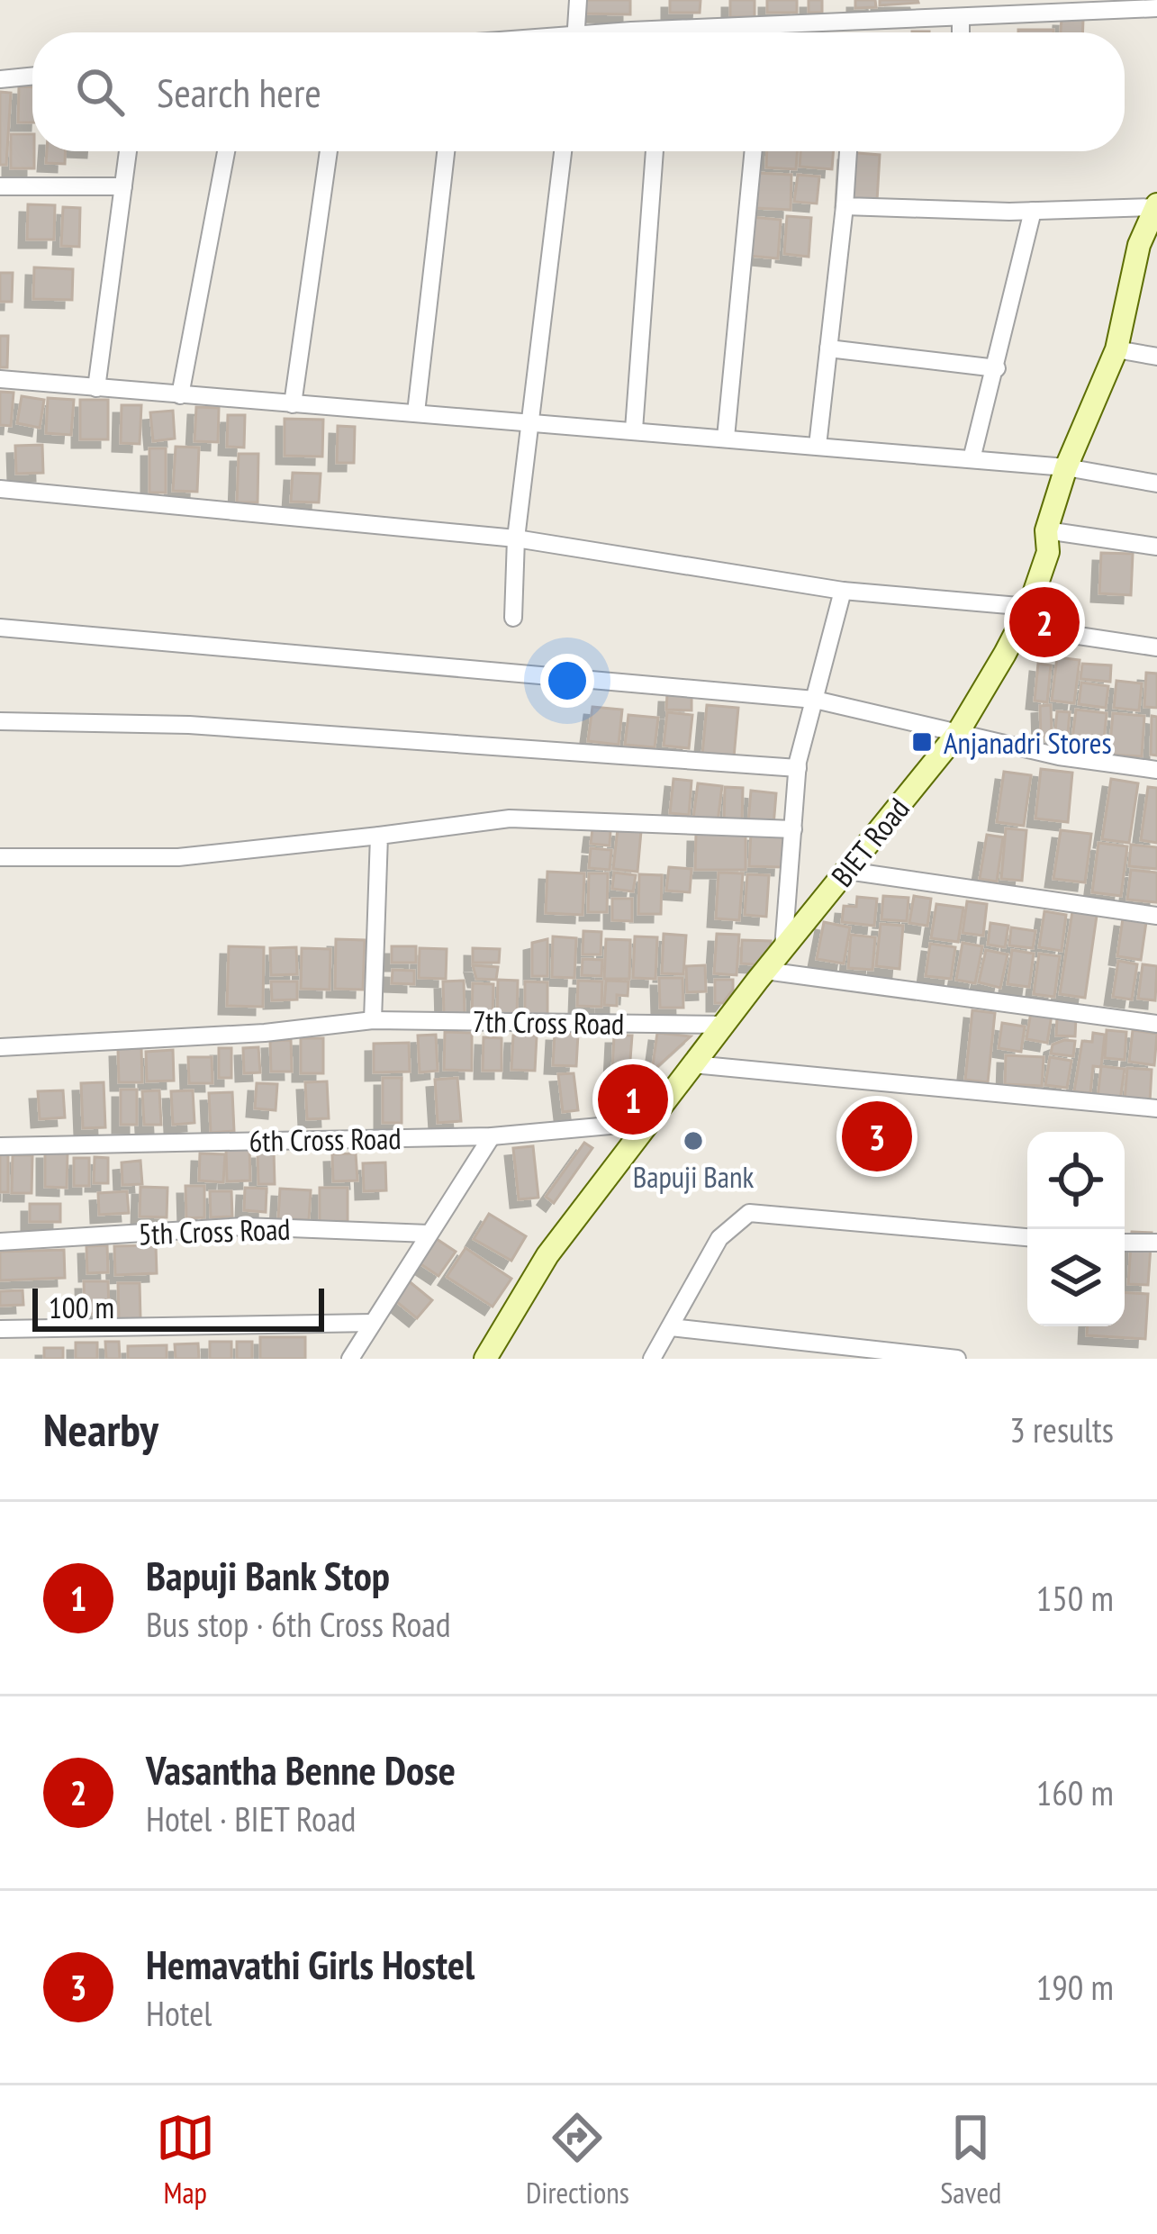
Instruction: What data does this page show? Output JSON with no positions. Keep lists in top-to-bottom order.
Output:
{
  "streets": {
    "street": [
      "BIET Road",
      "7th Cross Road",
      "6th Cross Road",
      "5th Cross Road"
    ]
  },
  "crossings": [
    ["BIET Road", "7th Cross Road"],
    ["BIET Road", "6th Cross Road"]
  ],
  "places": {
    "transit": ["Anjanadri Stores"],
    "other": ["Bapuji Bank"]
  },
  "scale_bar": "100 m",
  "page": {
    "search": "Search here",
    "pins": ["2", "1", "3"],
    "scale": "100 m",
    "heading": ["Nearby", "3 results"],
    "list": [
      {
        "mark": "1",
        "name": "Bapuji Bank Stop",
        "note": "Bus stop · 6th Cross Road",
        "value": "150 m"
      },
      {
        "mark": "2",
        "name": "Vasantha Benne Dose",
        "note": "Hotel · BIET Road",
        "value": "160 m"
      },
      {
        "mark": "3",
        "name": "Hemavathi Girls Hostel",
        "note": "Hotel",
        "value": "190 m"
      }
    ],
    "nav": ["Map", "Directions", "Saved"]
  }
}
